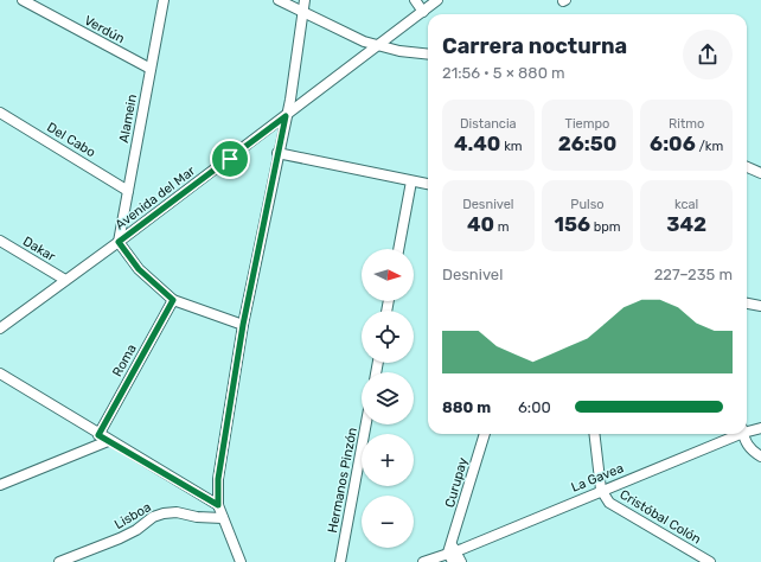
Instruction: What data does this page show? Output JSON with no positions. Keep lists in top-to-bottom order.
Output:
{
  "streets": {
    "street": [
      "Verdún",
      "Alamein",
      "Del Cabo",
      "Avenida del Mar",
      "Dakar",
      "Roma",
      "La Gavea",
      "Hermanos Pinzón",
      "Curupay",
      "Lisboa",
      "Cristóbal Colón"
    ]
  },
  "crossings": [
    ["Verdún", "Alamein"],
    ["Alamein", "Del Cabo"],
    ["Alamein", "Avenida del Mar"],
    ["Avenida del Mar", "Dakar"],
    ["La Gavea", "Curupay"],
    ["La Gavea", "Cristóbal Colón"]
  ],
  "north": "right",
  "page": {
    "heading": ["Carrera nocturna", "21:56 · 5 × 880 m"],
    "stats": [
      ["Distancia", "4.40 km"],
      ["Tiempo", "26:50"],
      ["Ritmo", "6:06 /km"],
      ["Desnivel", "40 m"],
      ["Pulso", "156 bpm"],
      ["kcal", "342"]
    ],
    "map_buttons": ["+", "−"],
    "chart": ["Desnivel", "227–235 m"],
    "list": [
      {
        "name": "880 m",
        "note": "6:00"
      }
    ]
  }
}
